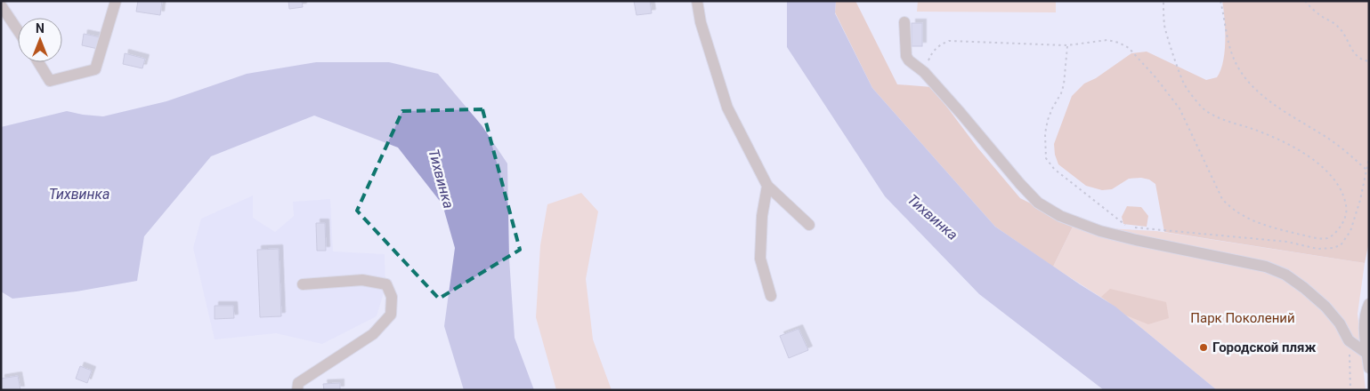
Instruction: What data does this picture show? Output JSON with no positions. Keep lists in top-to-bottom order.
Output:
{
  "water": ["Тихвинка"],
  "parks": ["Парк Поколений"],
  "places": ["Городской пляж"],
  "north": "top"
}
